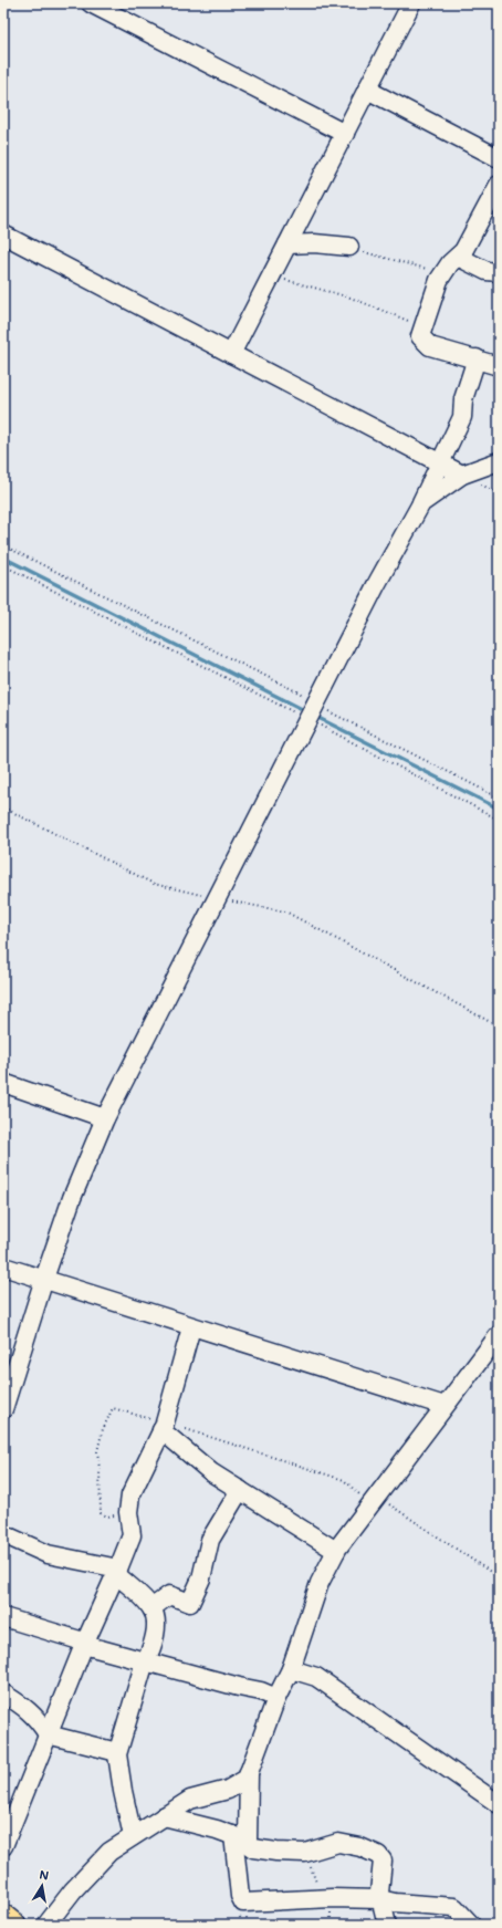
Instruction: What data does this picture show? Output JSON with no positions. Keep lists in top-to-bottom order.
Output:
{
  "north": "top"
}
